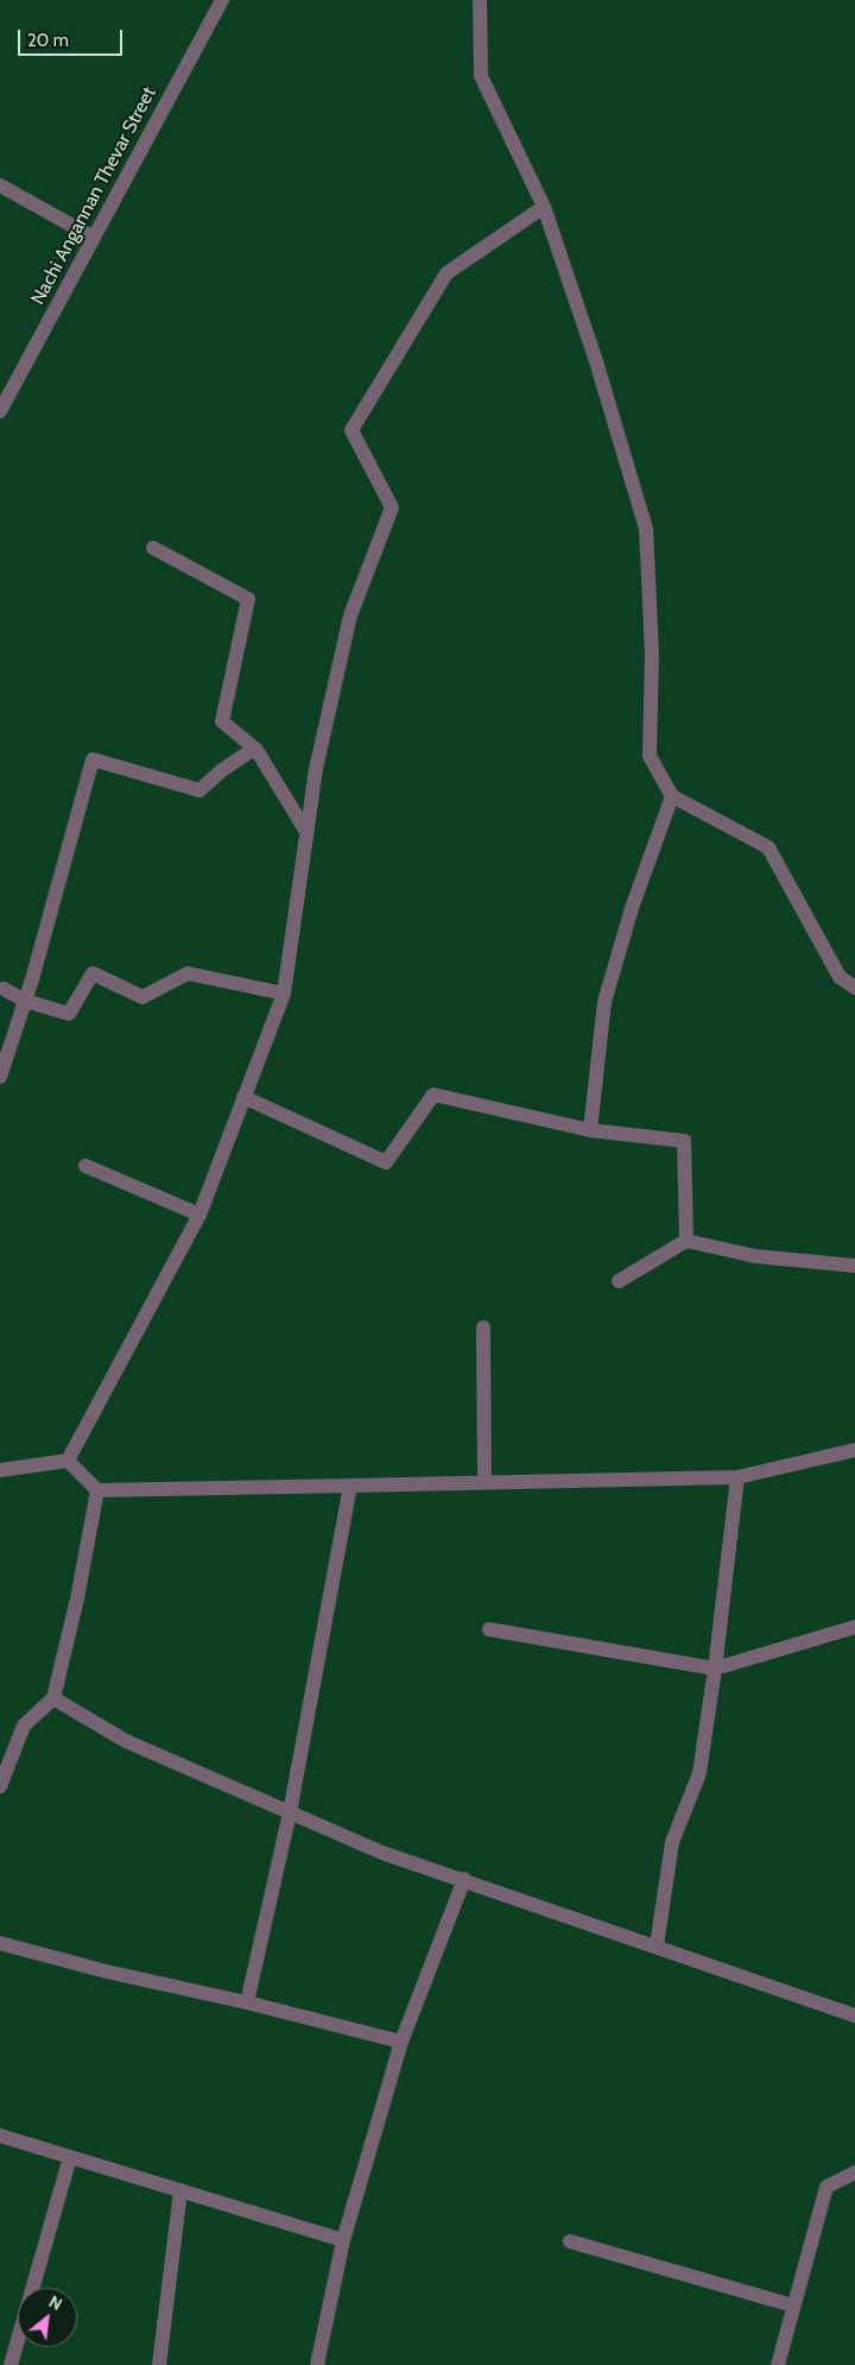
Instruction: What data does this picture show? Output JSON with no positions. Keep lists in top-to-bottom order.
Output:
{
  "streets": {
    "street": ["Nachi Angannan Thevar Street"]
  },
  "scale_bar": "20 m",
  "north": "top right"
}
